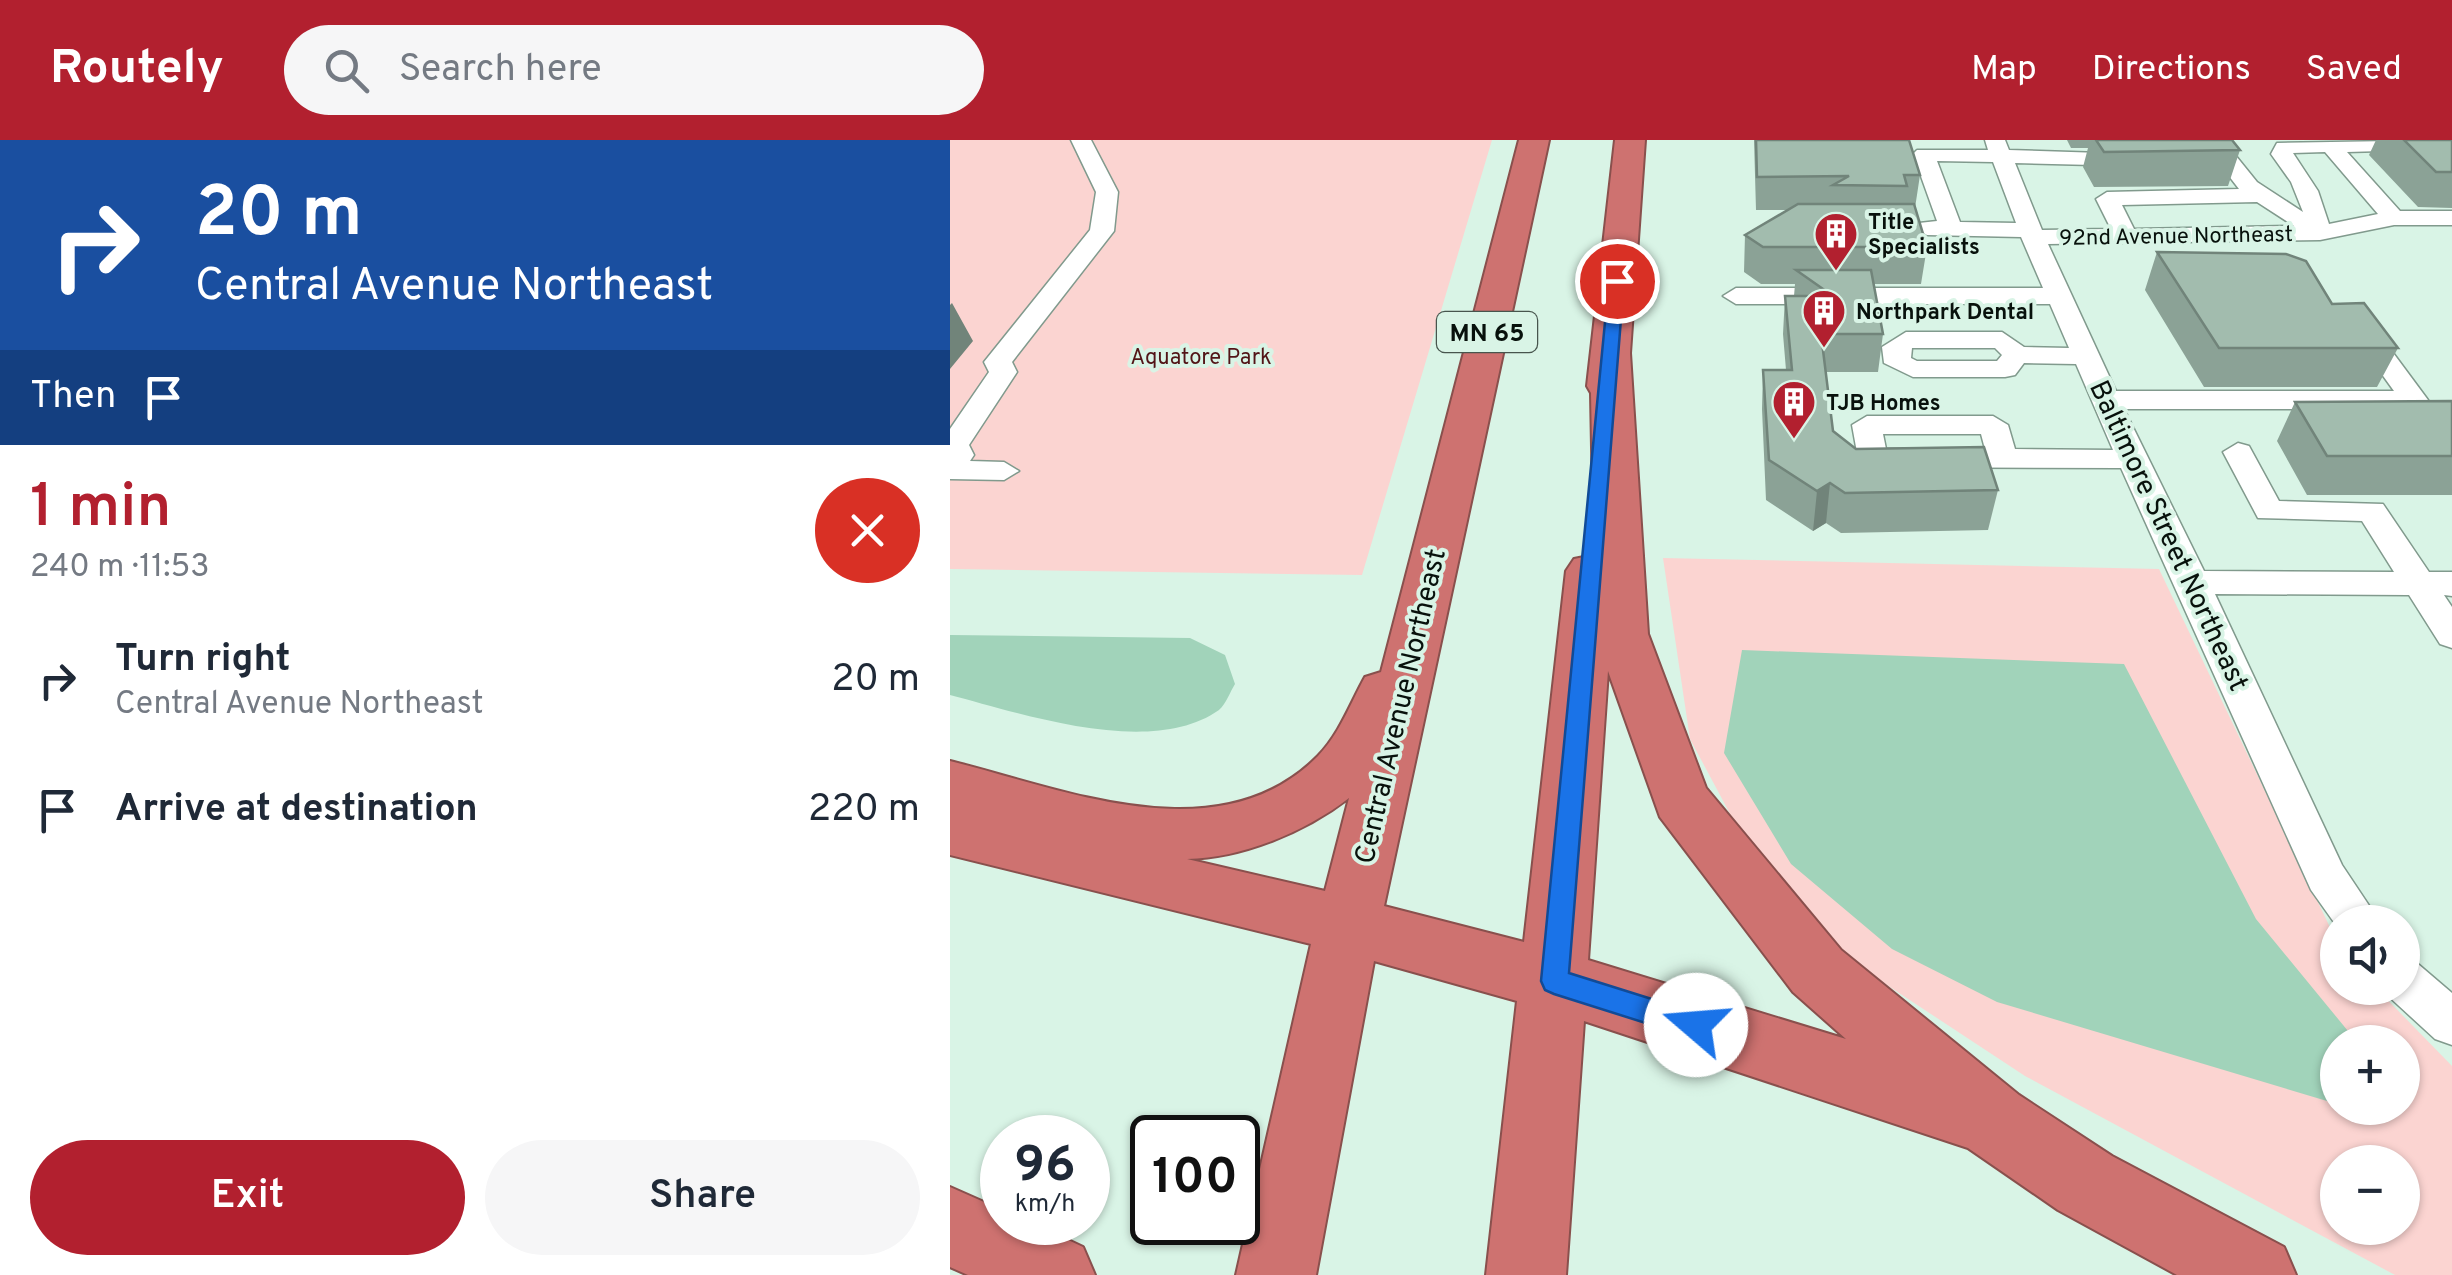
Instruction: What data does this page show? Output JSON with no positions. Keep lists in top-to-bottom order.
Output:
{
  "streets": {
    "highway": ["MN 65", "Central Avenue Northeast"],
    "street": ["92nd Avenue Northeast", "Baltimore Street Northeast"]
  },
  "crossings": [
    ["92nd Avenue Northeast", "Baltimore Street Northeast"]
  ],
  "parks": ["Aquatore Park"],
  "places": {
    "building": ["Title Specialists", "Northpark Dental", "TJB Homes"]
  },
  "page": {
    "header": "Routely",
    "search": "Search here",
    "nav": ["Map", "Directions", "Saved"],
    "turn": ["20 m", "Central Avenue Northeast"],
    "then": "Then",
    "heading": ["1 min", "240 m · 11:53"],
    "list": [
      {
        "name": "Turn right",
        "note": "Central Avenue Northeast",
        "value": "20 m"
      },
      {
        "name": "Arrive at destination",
        "value": "220 m"
      }
    ],
    "map_buttons": ["+", "−"],
    "speed": "96 km/h",
    "limit": "100",
    "buttons": ["Exit", "Share"]
  }
}
